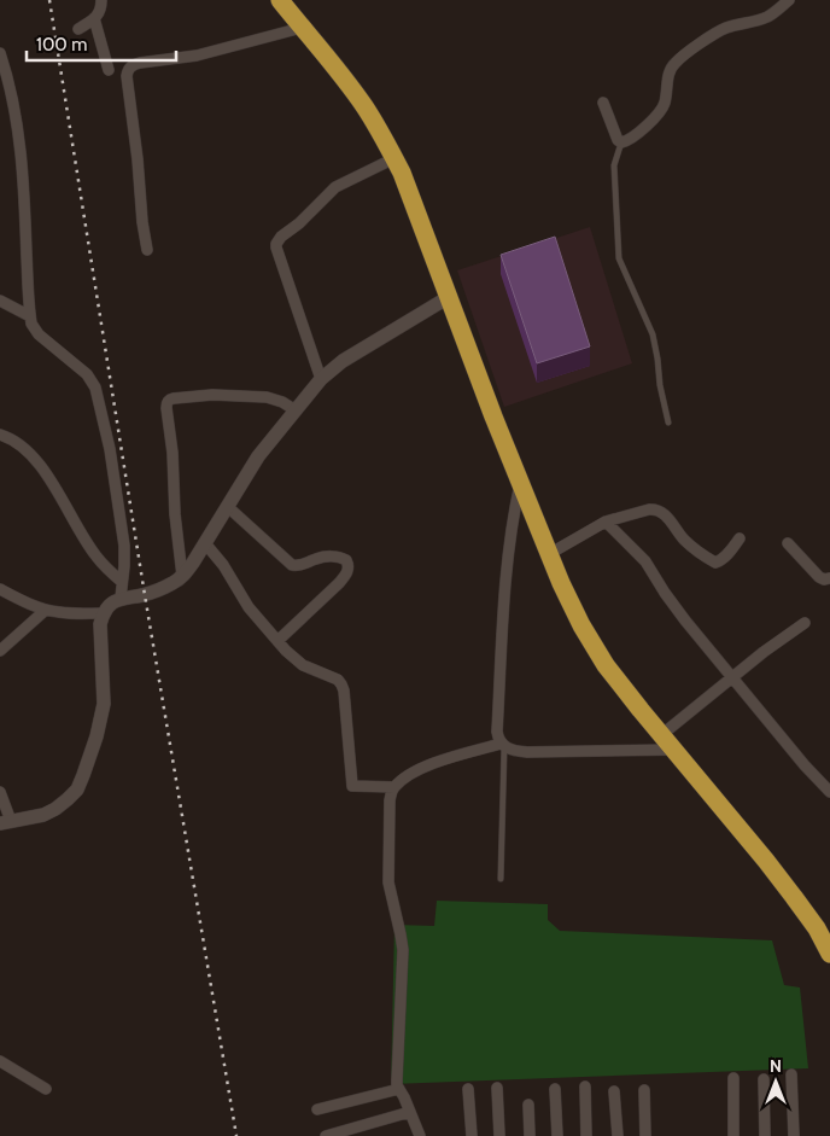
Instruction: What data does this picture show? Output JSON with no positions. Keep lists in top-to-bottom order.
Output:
{
  "scale_bar": "100 m",
  "north": "top"
}
